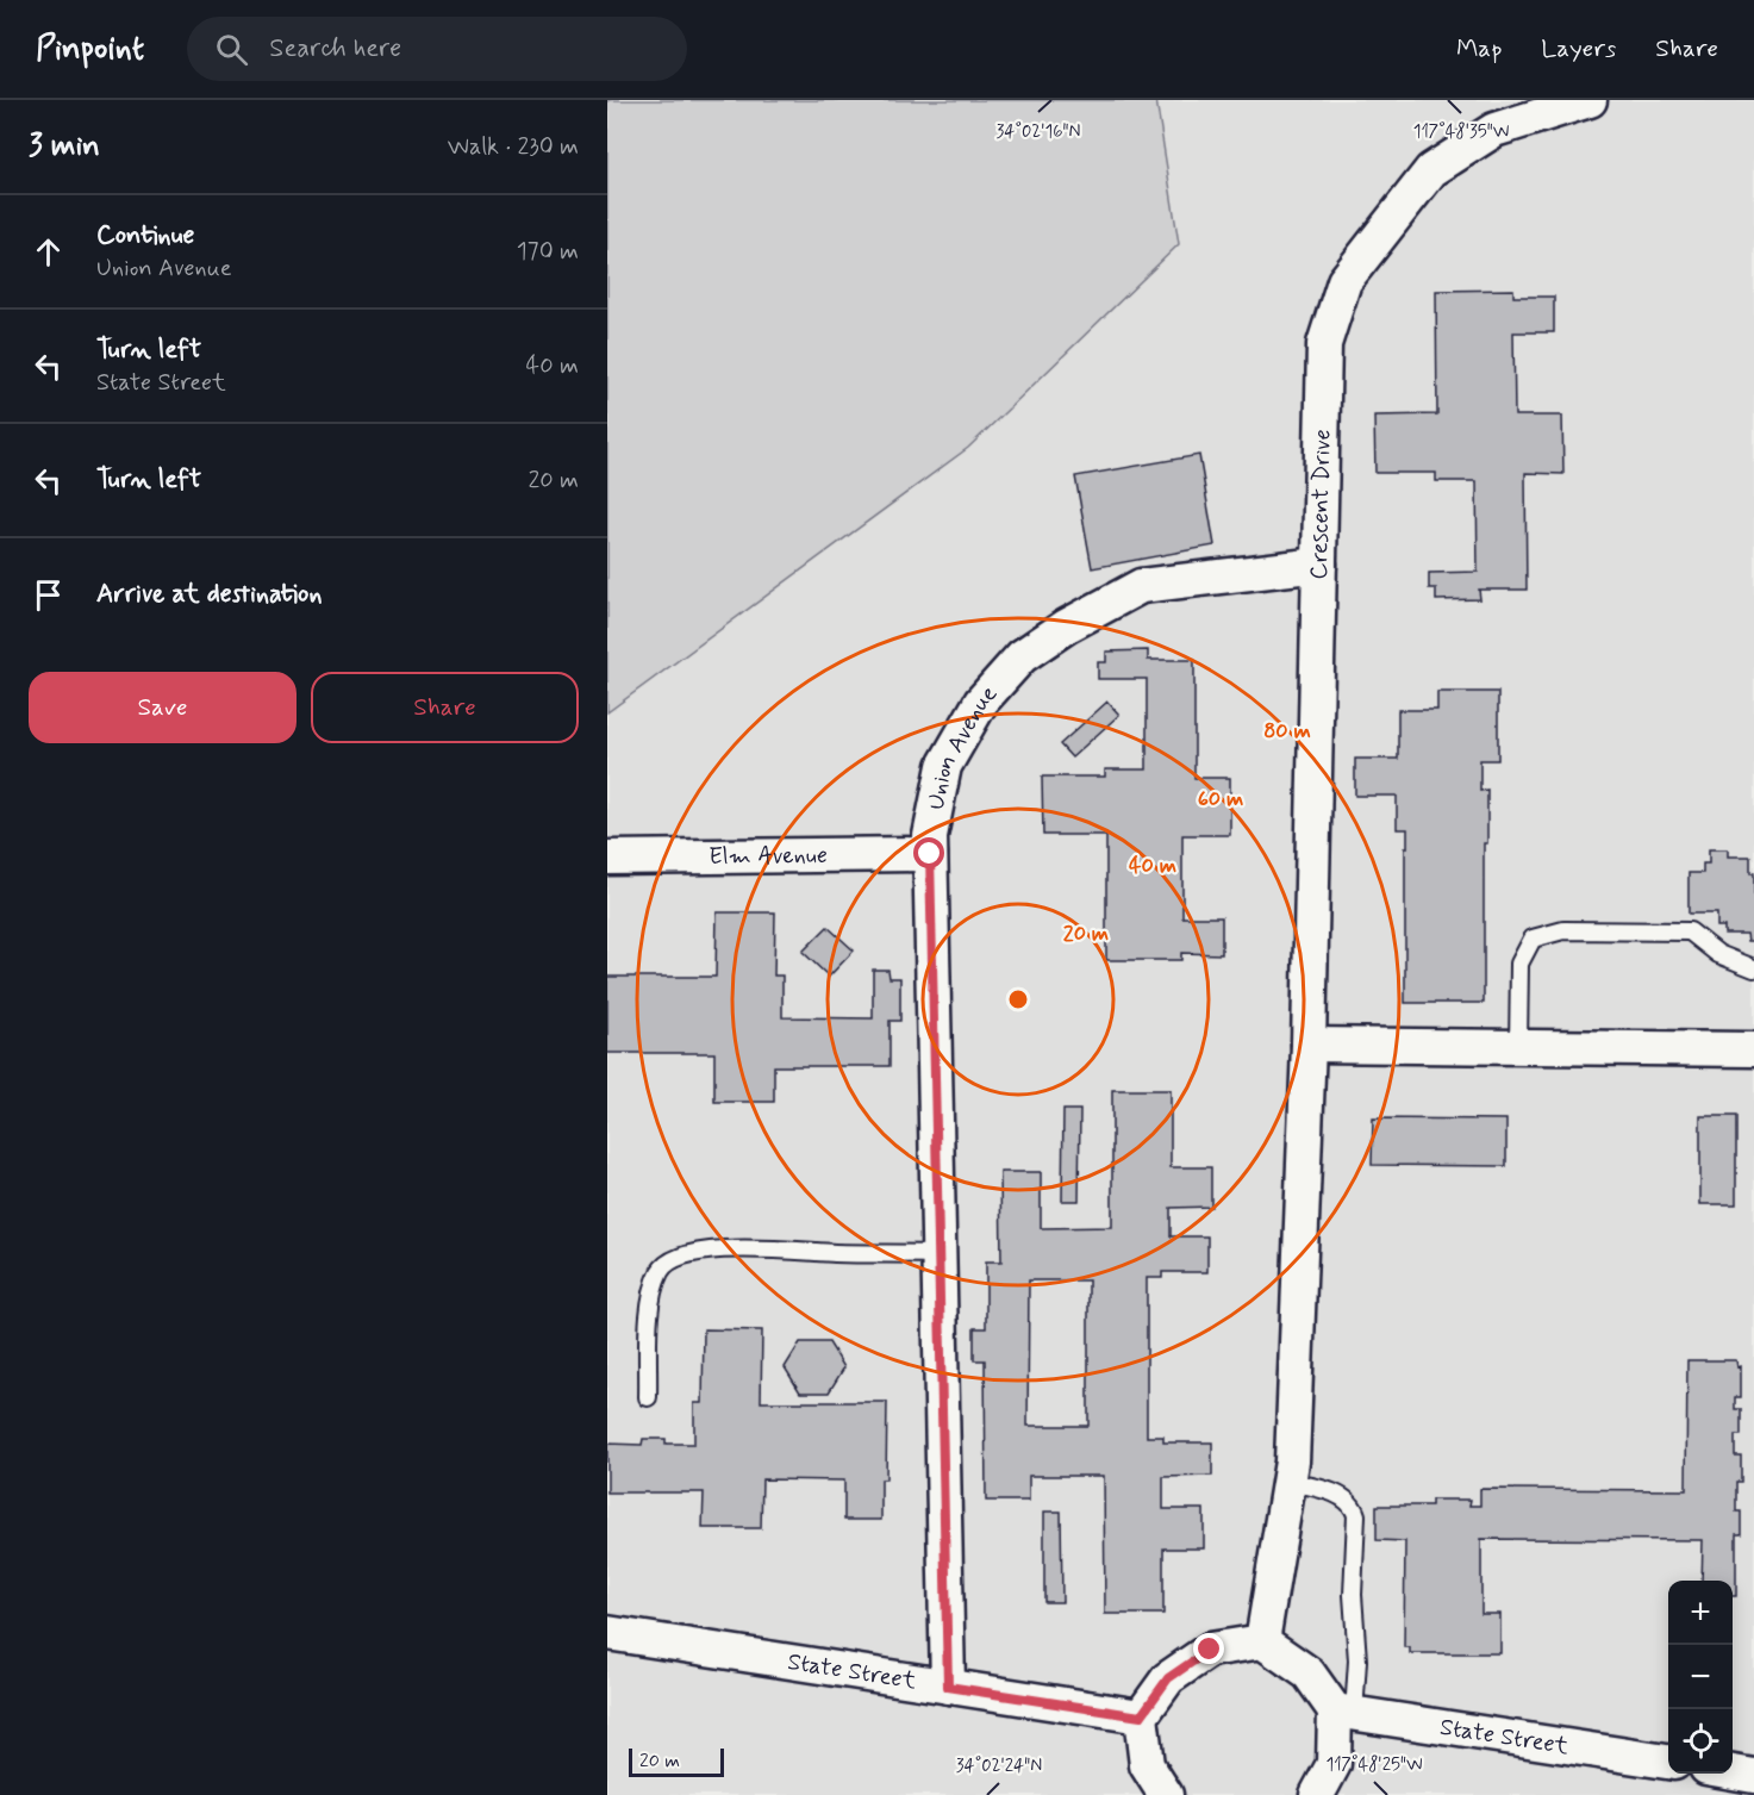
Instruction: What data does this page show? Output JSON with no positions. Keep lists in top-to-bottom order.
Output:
{
  "streets": {
    "street": [
      "Crescent Drive",
      "Union Avenue",
      "Elm Avenue",
      "State Street"
    ]
  },
  "crossings": [
    ["Crescent Drive", "Union Avenue"],
    ["Union Avenue", "Elm Avenue"],
    ["Union Avenue", "State Street"]
  ],
  "scale_bar": "20 m",
  "page": {
    "header": "Pinpoint",
    "search": "Search here",
    "nav": ["Map", "Layers", "Share"],
    "heading": ["3 min", "Walk · 230 m"],
    "list": [
      ["Continue", "Union Avenue", "170 m"],
      ["Turn left", "State Street", "40 m"],
      ["Turn left", "20 m"],
      "Arrive at destination"
    ],
    "buttons": ["Save", "Share"],
    "map_buttons": ["+", "−"],
    "scale": "20 m"
  },
  "coordinates": [
    "34°02'16\"N",
    "117°48'35\"W",
    "117°48'25\"W",
    "34°02'24\"N"
  ],
  "rings": [
    "80 m",
    "60 m",
    "40 m",
    "20 m"
  ]
}
